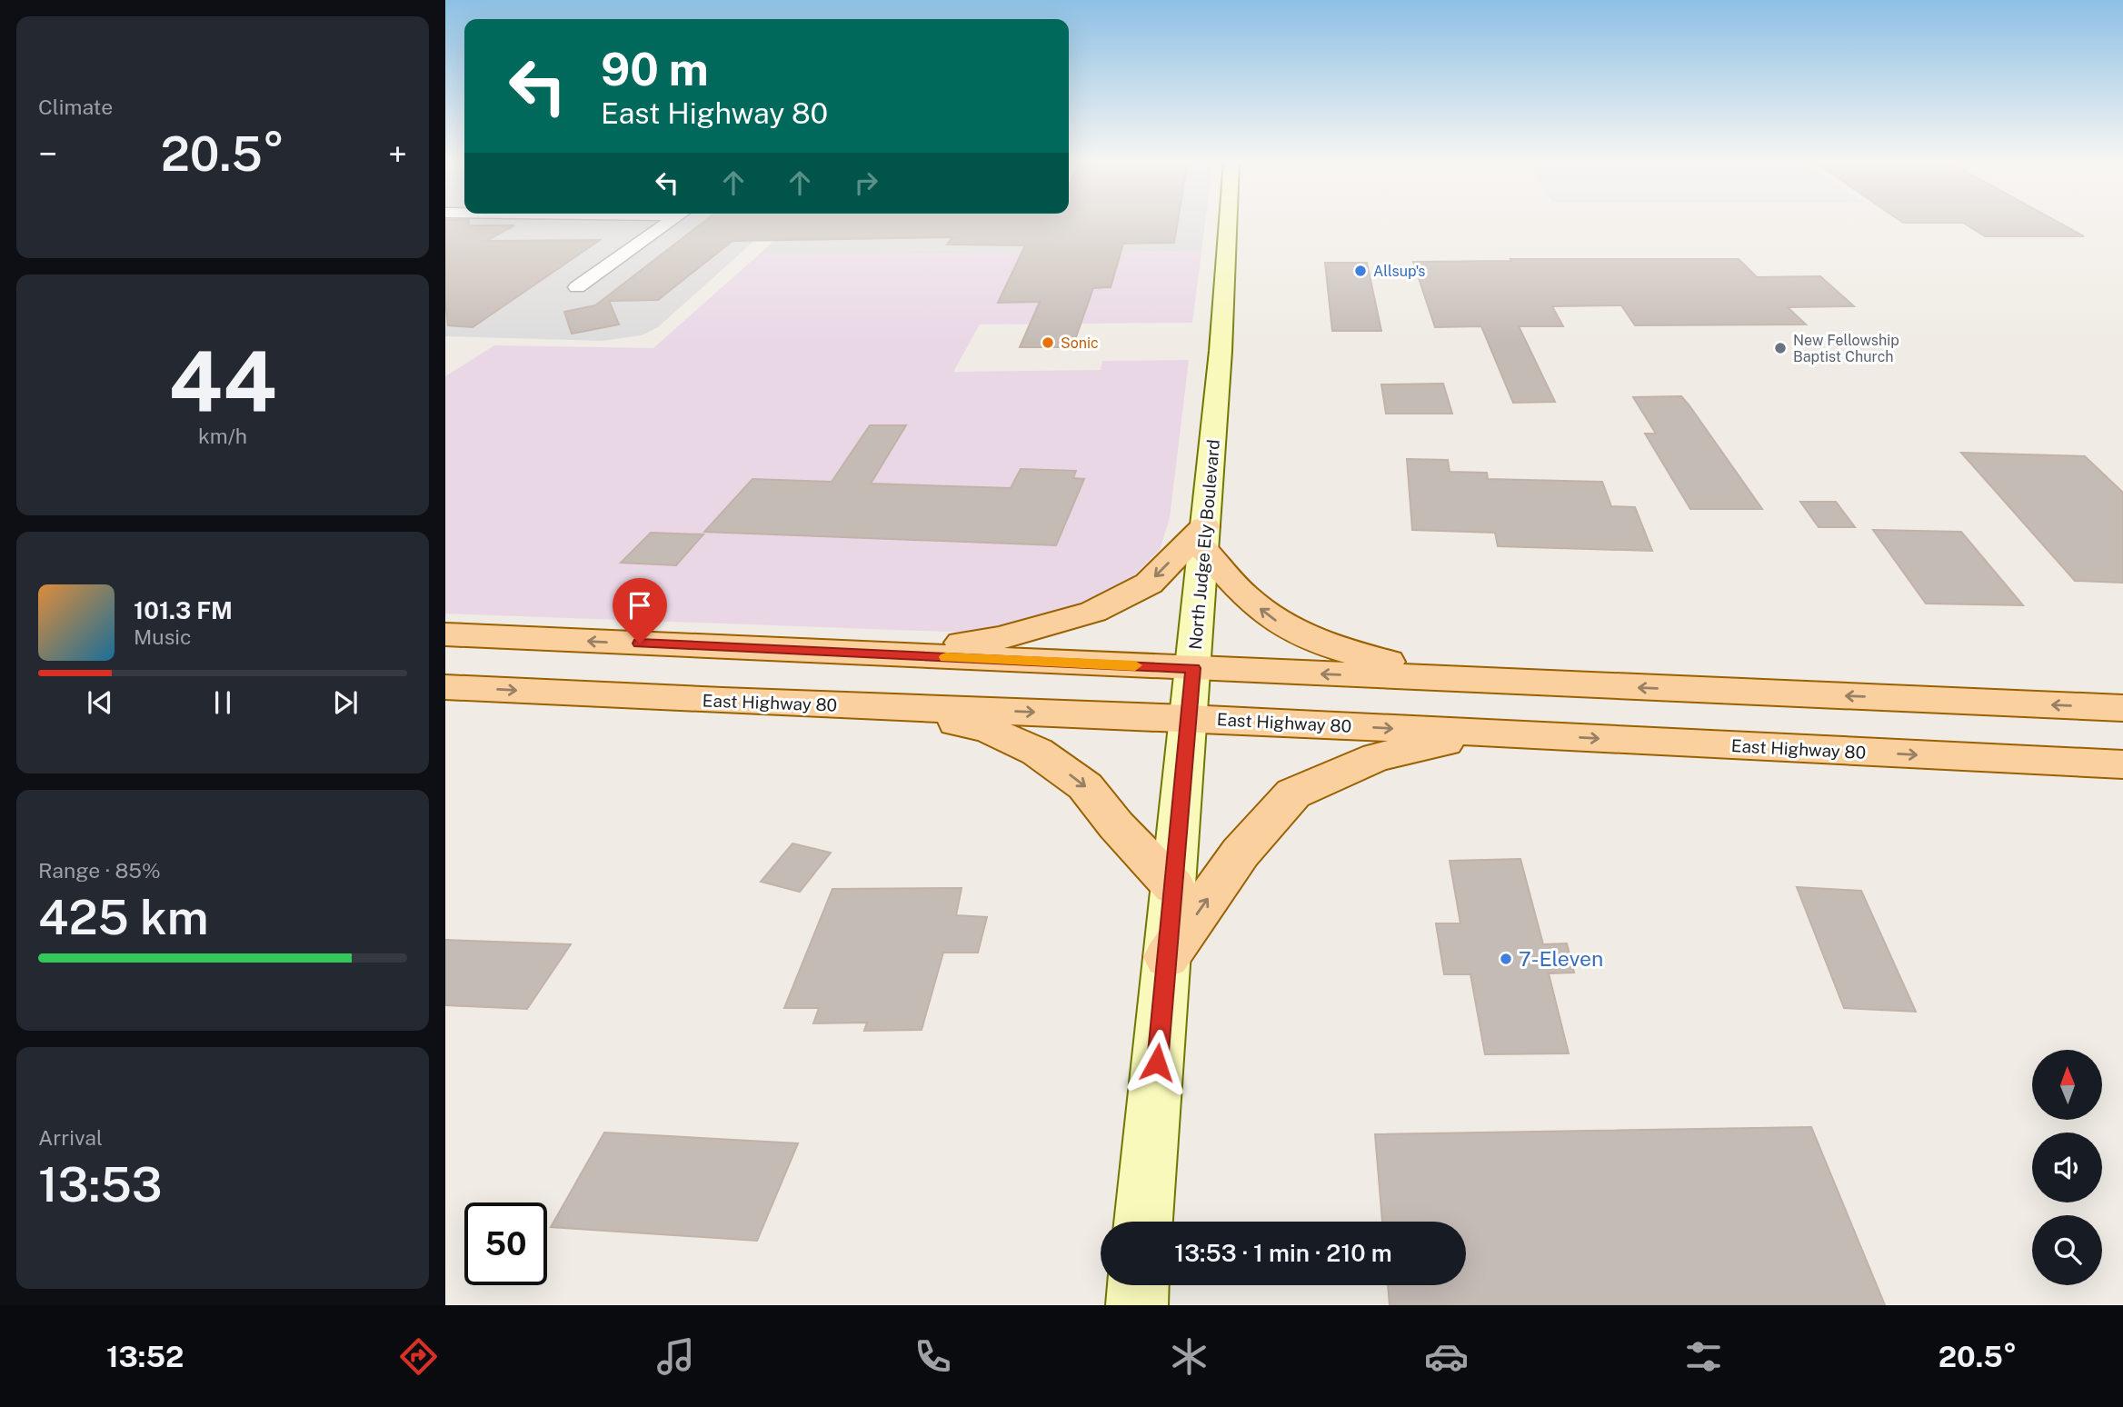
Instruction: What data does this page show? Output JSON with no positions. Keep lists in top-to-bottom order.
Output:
{
  "streets": {
    "main road": ["North Judge Ely Boulevard", "East Highway 80"]
  },
  "crossings": [
    ["North Judge Ely Boulevard", "East Highway 80"]
  ],
  "places": [
    "Allsup's",
    "Sonic",
    "New Fellowship Baptist Church",
    "7-Eleven"
  ],
  "north": "top",
  "page": {
    "tile": [
      "Climate",
      ["44", "km/h"],
      ["Range · 85%", "425 km"],
      ["Arrival", "13:53"]
    ],
    "turn": ["90 m", "East Highway 80"],
    "heat": ["−", "20.5°", "+"],
    "song": ["101.3 FM", "Music"],
    "limit": "50",
    "trip": "13:53 · 1 min · 210 m",
    "tabs": ["13:52", "20.5°"]
  }
}
